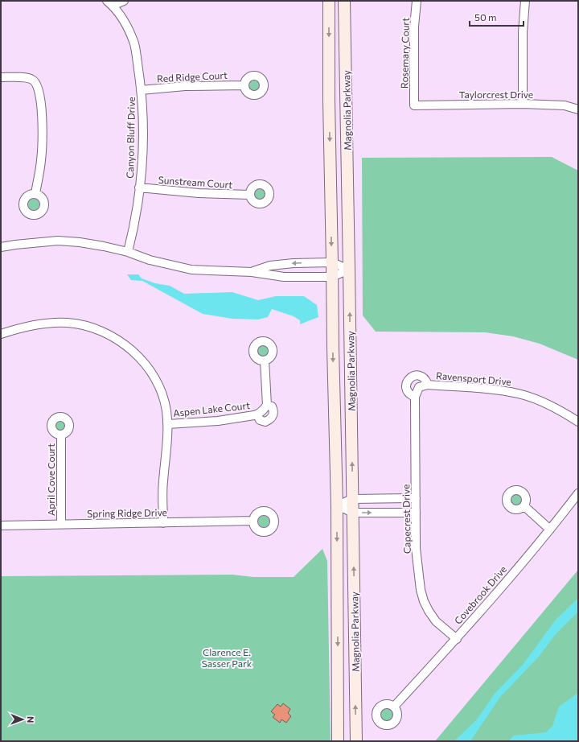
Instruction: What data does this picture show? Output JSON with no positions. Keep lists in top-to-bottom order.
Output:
{
  "streets": {
    "main road": ["Magnolia Parkway"],
    "street": [
      "Rosemary Court",
      "Red Ridge Court",
      "Taylorcrest Drive",
      "Canyon Bluff Drive",
      "Sunstream Court",
      "Ravensport Drive",
      "Aspen Lake Court",
      "April Cove Court",
      "Spring Ridge Drive",
      "Capecrest Drive",
      "Covebrook Drive"
    ]
  },
  "crossings": [
    ["Rosemary Court", "Taylorcrest Drive"],
    ["Red Ridge Court", "Canyon Bluff Drive"],
    ["Canyon Bluff Drive", "Sunstream Court"],
    ["Ravensport Drive", "Capecrest Drive"],
    ["April Cove Court", "Spring Ridge Drive"],
    ["Capecrest Drive", "Covebrook Drive"]
  ],
  "parks": ["Clarence E. Sasser Park"],
  "scale_bar": "50 m",
  "north": "right"
}
